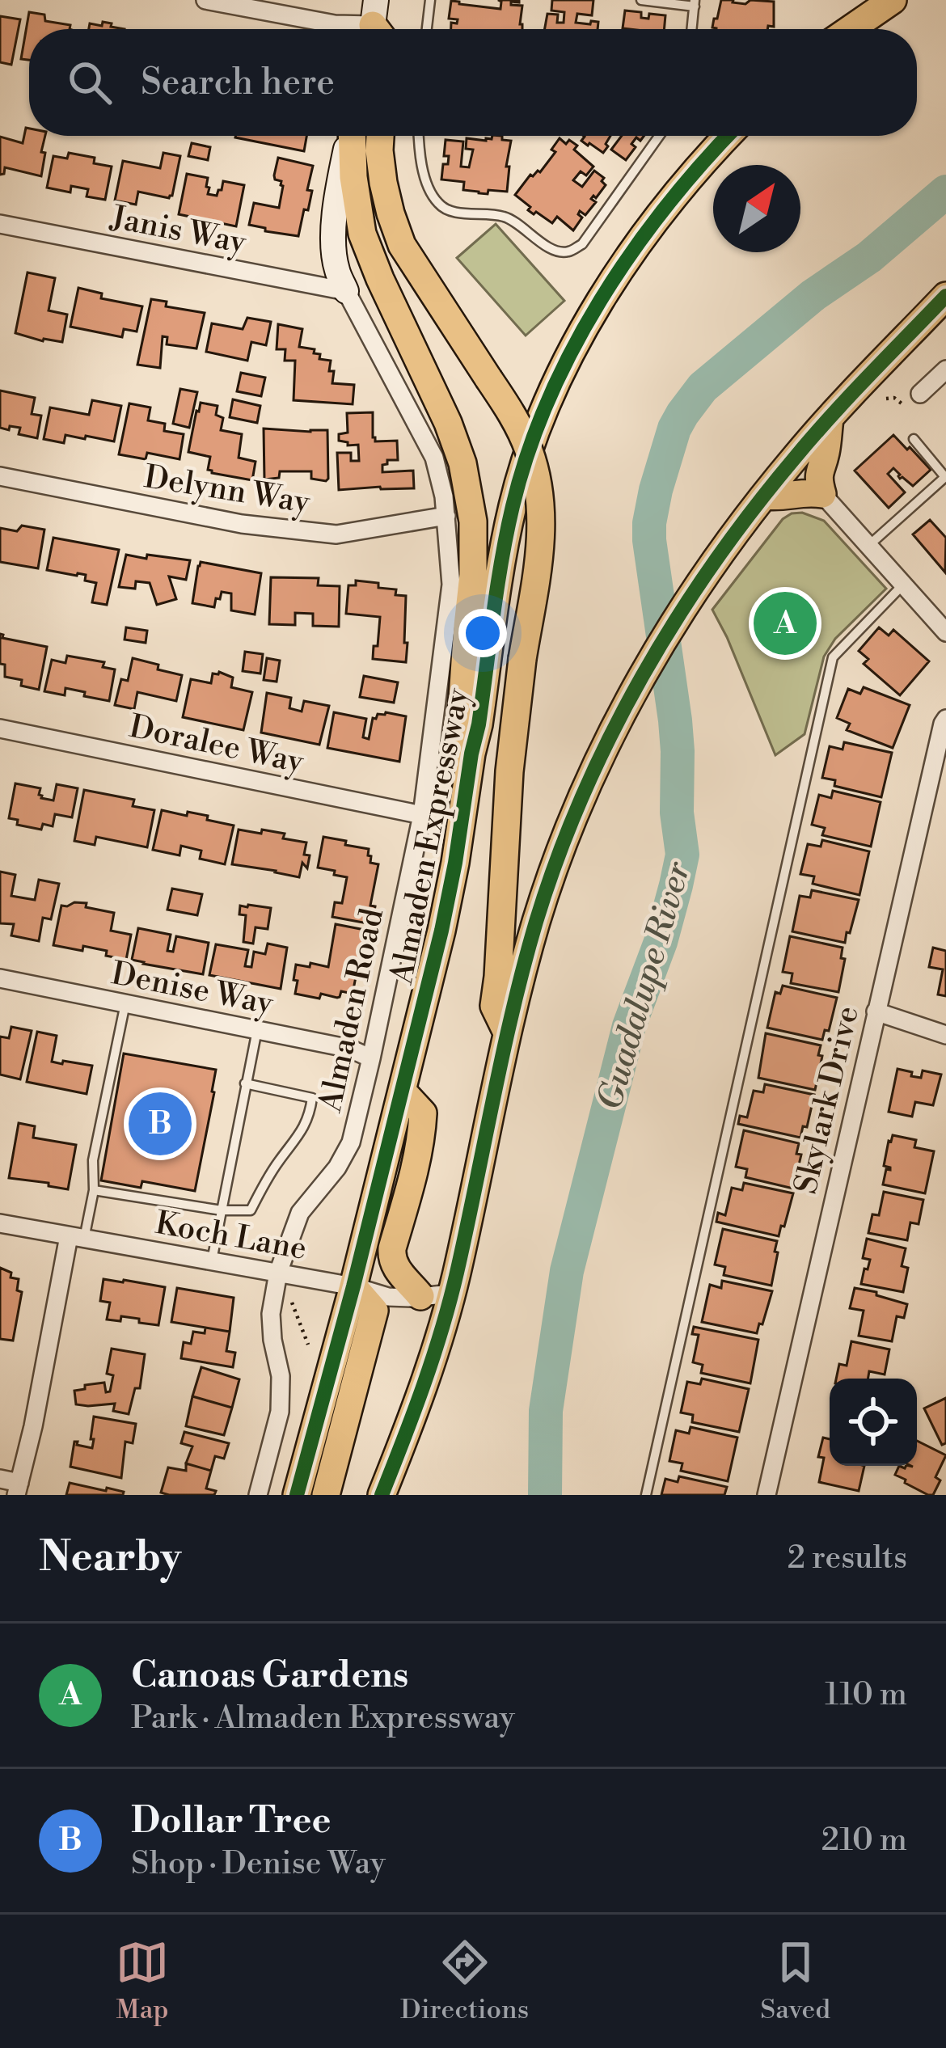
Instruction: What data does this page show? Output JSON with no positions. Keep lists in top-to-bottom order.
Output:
{
  "streets": {
    "main road": ["Almaden Expressway"],
    "street": [
      "Janis Way",
      "Delynn Way",
      "Doralee Way",
      "Denise Way",
      "Almaden Road",
      "Skylark Drive",
      "Koch Lane"
    ]
  },
  "crossings": [
    ["Janis Way", "Almaden Road"],
    ["Delynn Way", "Almaden Road"],
    ["Doralee Way", "Almaden Road"],
    ["Almaden Expressway", "Koch Lane"],
    ["Denise Way", "Almaden Road"],
    ["Almaden Road", "Koch Lane"]
  ],
  "water": ["Guadalupe River"],
  "north": "top right",
  "page": {
    "search": "Search here",
    "pins": ["A", "B"],
    "heading": ["Nearby", "2 results"],
    "list": [
      {
        "mark": "A",
        "name": "Canoas Gardens",
        "note": "Park · Almaden Expressway",
        "value": "110 m"
      },
      {
        "mark": "B",
        "name": "Dollar Tree",
        "note": "Shop · Denise Way",
        "value": "210 m"
      }
    ],
    "nav": ["Map", "Directions", "Saved"]
  }
}
